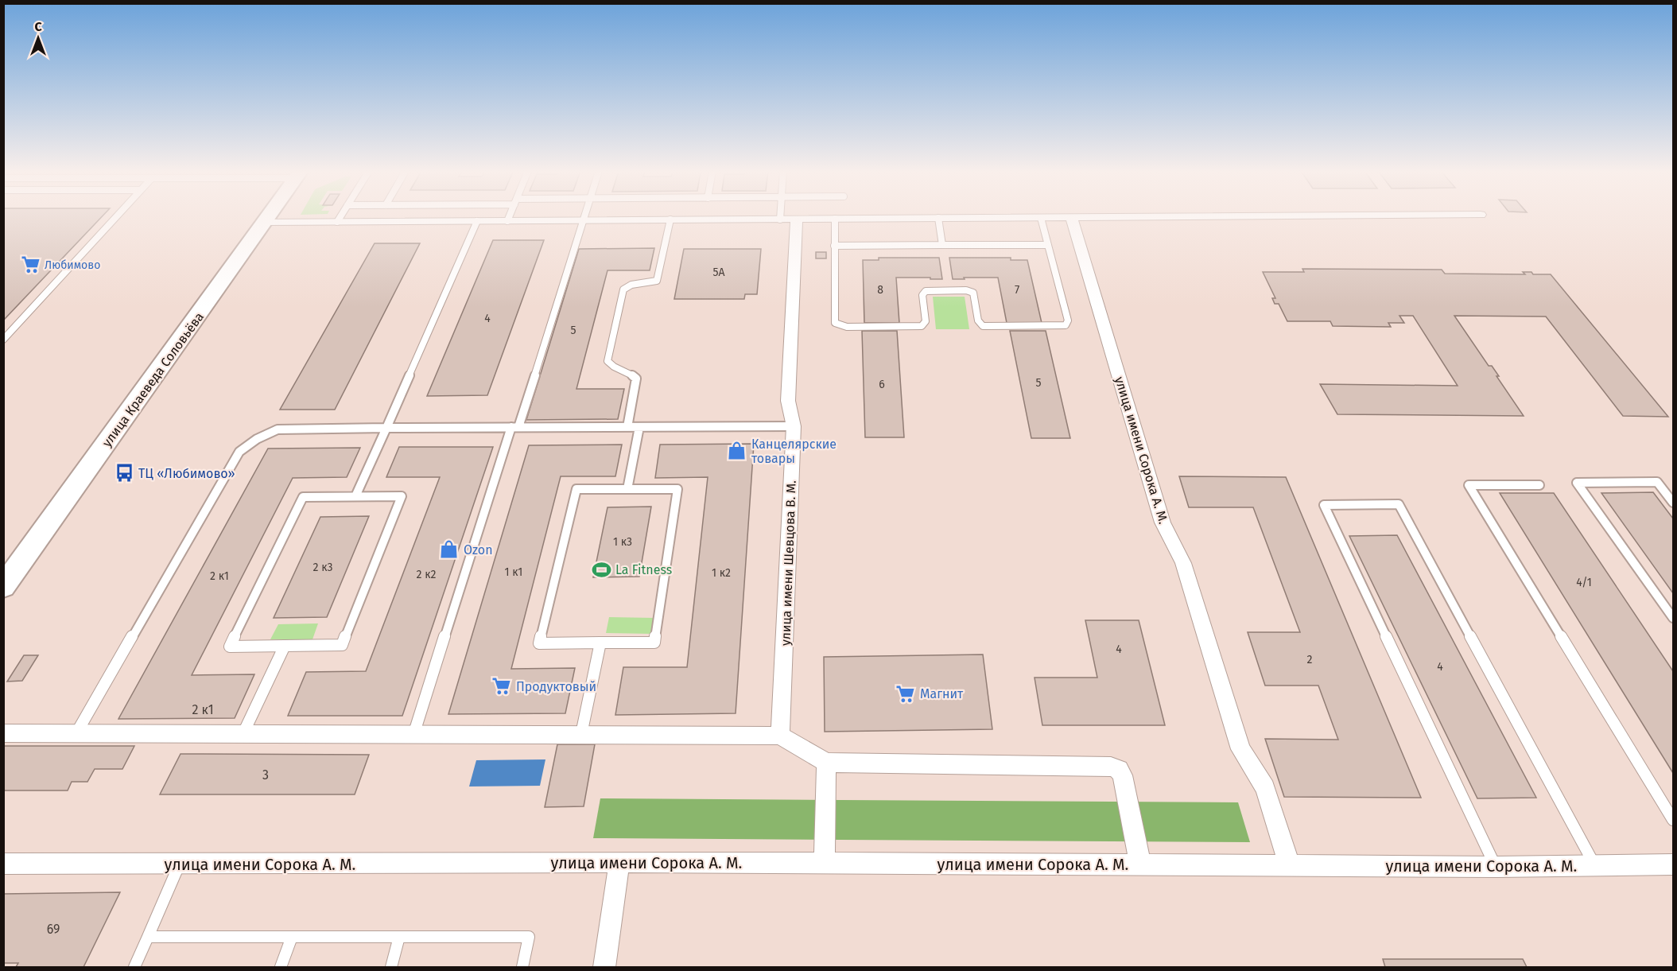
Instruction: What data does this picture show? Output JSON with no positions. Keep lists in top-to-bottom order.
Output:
{
  "streets": {
    "main road": ["улица Краеведа Соловьёва"],
    "street": ["улица имени Сорока А. М.", "улица имени Шевцова В. М."]
  },
  "places": {
    "supermarket": ["Любимово", "Продуктовый", "Магнит"],
    "shop": ["Канцелярские товары", "Ozon"],
    "bus stop": ["ТЦ «Любимово»"],
    "sports": ["La Fitness"]
  },
  "house_numbers": [
    "5А",
    "8",
    "7",
    "4",
    "5",
    "5",
    "6",
    "1 к3",
    "2 к3",
    "1 к1",
    "1 к2",
    "2 к2",
    "2 к1",
    "4/1",
    "4",
    "2",
    "4",
    "2 к1",
    "3",
    "69"
  ],
  "north": "top"
}
